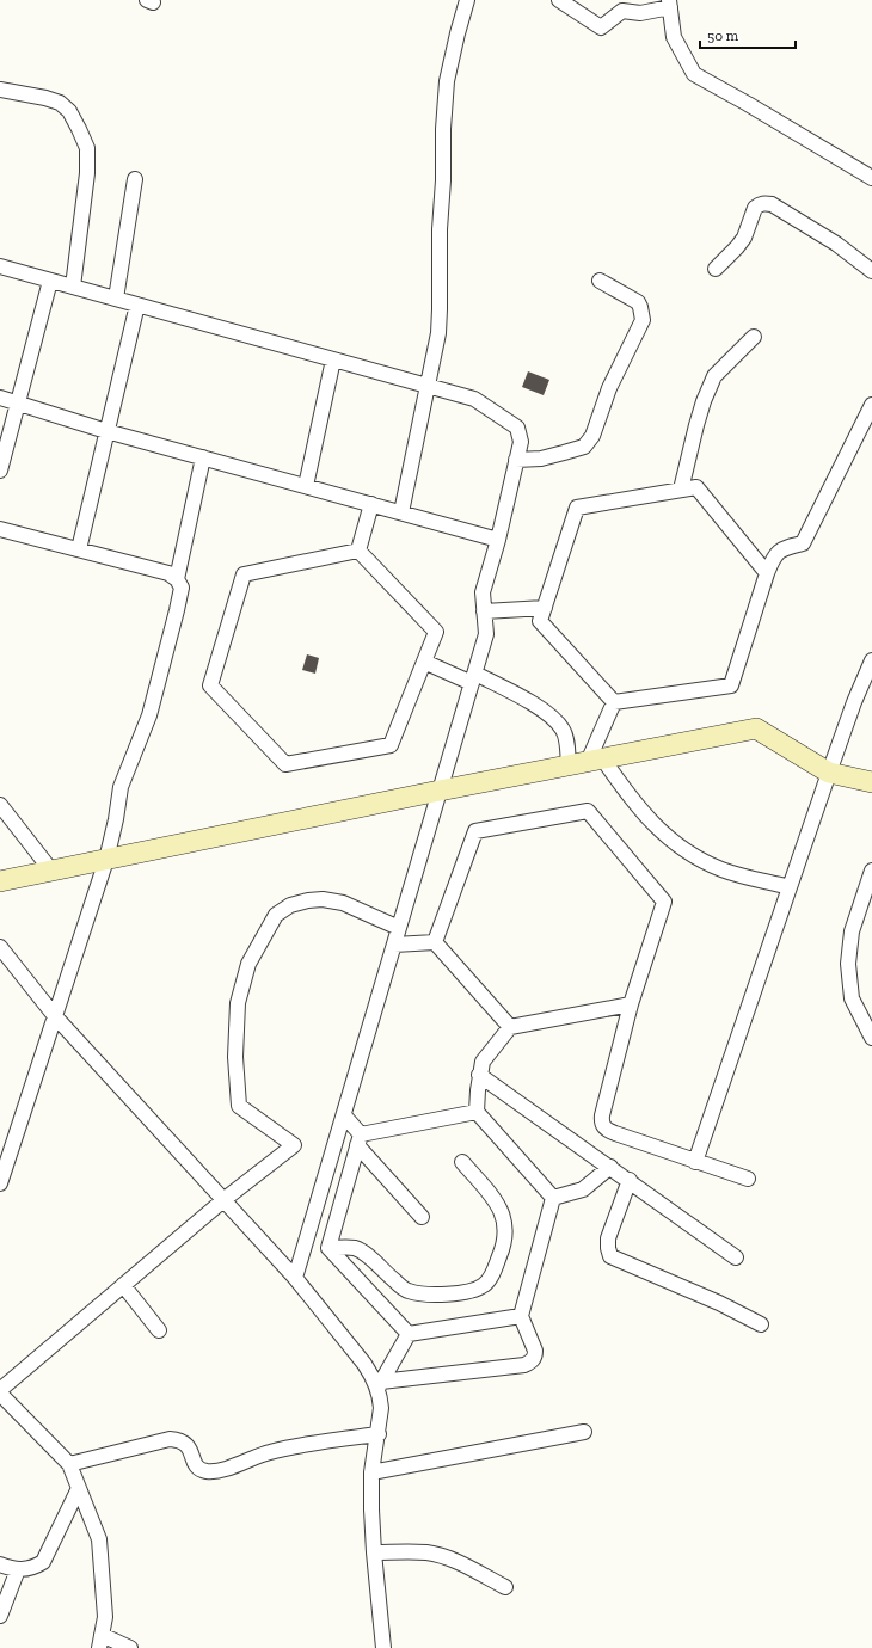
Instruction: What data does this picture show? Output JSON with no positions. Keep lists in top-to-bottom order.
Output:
{
  "scale_bar": "50 m"
}
